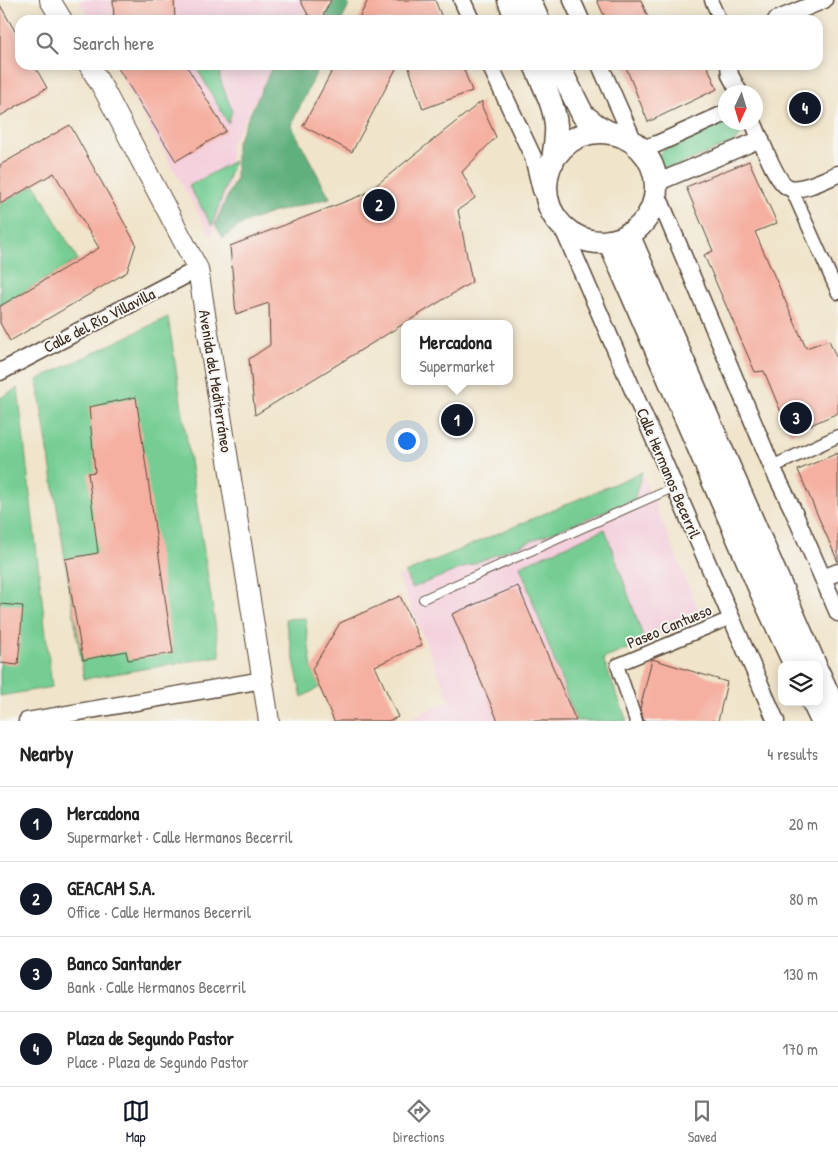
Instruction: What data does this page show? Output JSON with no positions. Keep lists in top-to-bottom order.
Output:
{
  "streets": {
    "main road": ["Calle Hermanos Becerril"],
    "street": ["Calle del Río Villavilla", "Avenida del Mediterráneo", "Paseo Cantueso"]
  },
  "crossings": [
    ["Calle del Río Villavilla", "Avenida del Mediterráneo"],
    ["Calle Hermanos Becerril", "Paseo Cantueso"]
  ],
  "north": "bottom",
  "page": {
    "search": "Search here",
    "pins": [
      "4",
      "2",
      "3",
      "1"
    ],
    "popup": ["Mercadona", "Supermarket"],
    "heading": ["Nearby", "4 results"],
    "list": [
      {
        "mark": "1",
        "name": "Mercadona",
        "note": "Supermarket · Calle Hermanos Becerril",
        "value": "20 m"
      },
      {
        "mark": "2",
        "name": "GEACAM S.A.",
        "note": "Office · Calle Hermanos Becerril",
        "value": "80 m"
      },
      {
        "mark": "3",
        "name": "Banco Santander",
        "note": "Bank · Calle Hermanos Becerril",
        "value": "130 m"
      },
      {
        "mark": "4",
        "name": "Plaza de Segundo Pastor",
        "note": "Place · Plaza de Segundo Pastor",
        "value": "170 m"
      }
    ],
    "nav": ["Map", "Directions", "Saved"]
  }
}
